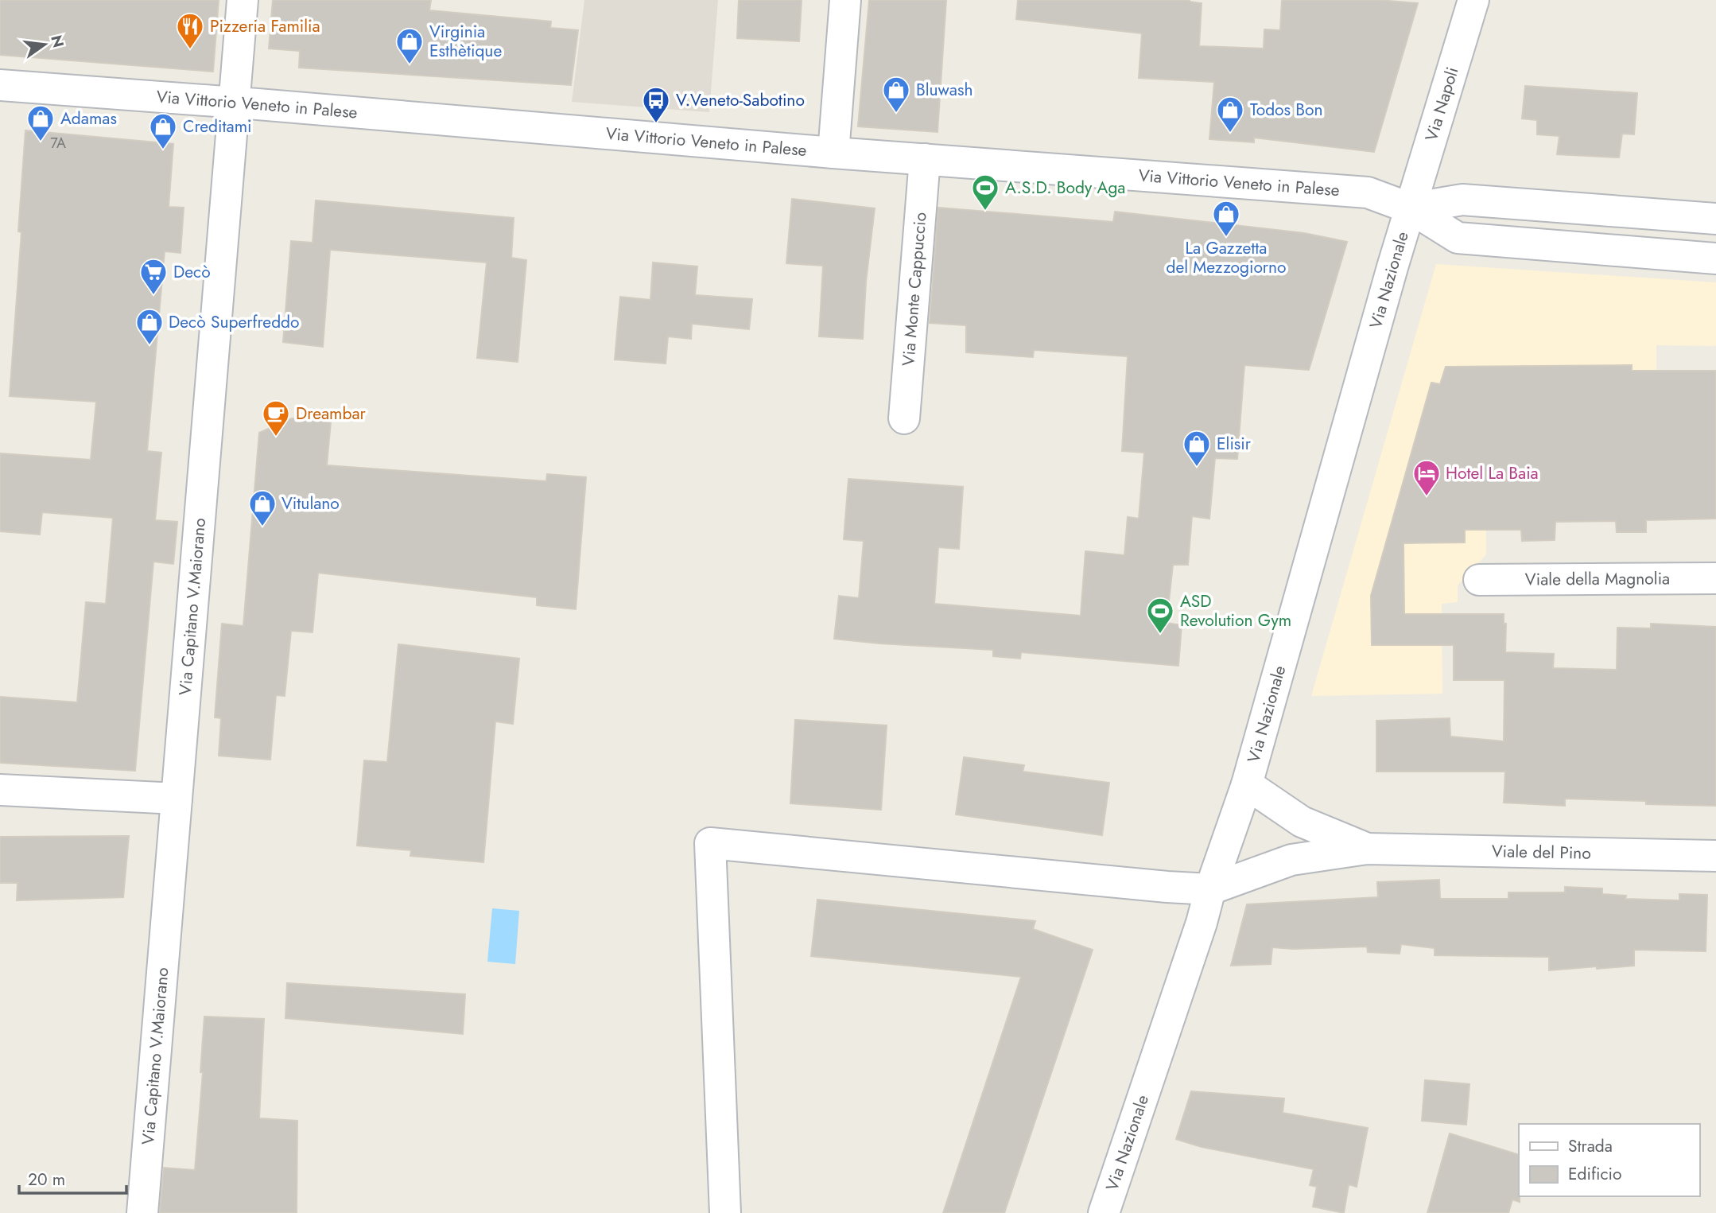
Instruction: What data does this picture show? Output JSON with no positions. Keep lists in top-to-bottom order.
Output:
{
  "streets": {
    "street": [
      "Via Napoli",
      "Via Vittorio Veneto in Palese",
      "Via Nazionale",
      "Via Monte Cappuccio",
      "Viale della Magnolia",
      "Via Capitano V.Maiorano",
      "Viale del Pino"
    ]
  },
  "crossings": [
    ["Via Napoli", "Via Vittorio Veneto in Palese"],
    ["Via Napoli", "Via Nazionale"],
    ["Via Vittorio Veneto in Palese", "Via Nazionale"],
    ["Via Vittorio Veneto in Palese", "Via Monte Cappuccio"],
    ["Via Vittorio Veneto in Palese", "Via Capitano V.Maiorano"],
    ["Via Nazionale", "Viale del Pino"]
  ],
  "places": {
    "restaurant": ["Pizzeria Familia"],
    "shop": [
      "Virginia Esthètique",
      "Bluwash",
      "Todos Bon",
      "Adamas",
      "Creditami",
      "La Gazzetta del Mezzogiorno",
      "Decò Superfreddo",
      "Elisir",
      "Vitulano"
    ],
    "bus stop": ["V.Veneto-Sabotino"],
    "sports": ["A.S.D. Body Aga", "ASD Revolution Gym"],
    "supermarket": ["Decò"],
    "cafe": ["Dreambar"],
    "hotel": ["Hotel La Baia"]
  },
  "house_numbers": ["7A"],
  "legend": ["Strada", "Edificio"],
  "scale_bar": "20 m",
  "north": "right"
}
